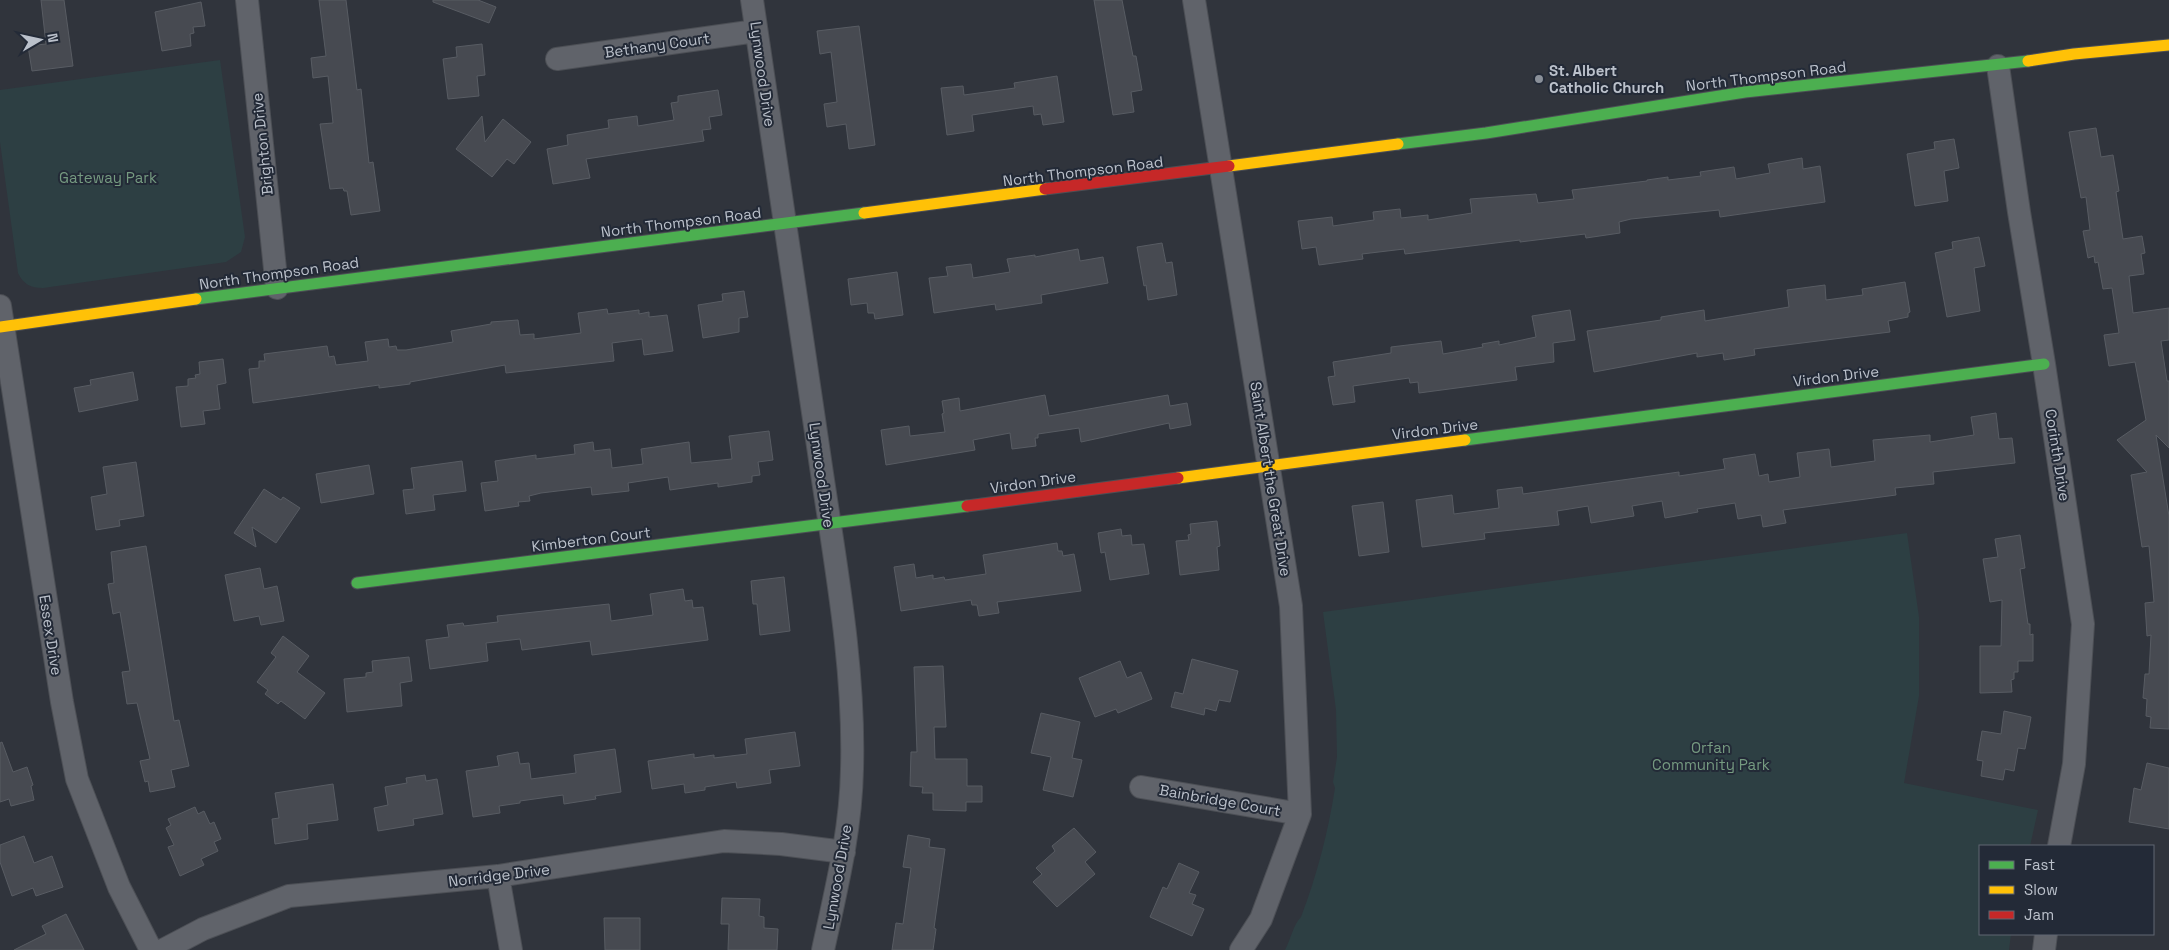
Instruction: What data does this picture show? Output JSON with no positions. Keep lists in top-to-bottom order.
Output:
{
  "streets": {
    "street": [
      "Bethany Court",
      "Lynwood Drive",
      "North Thompson Road",
      "Brighton Drive",
      "Virdon Drive",
      "Corinth Drive",
      "Saint Albert the Great Drive",
      "Kimberton Court",
      "Essex Drive",
      "Bainbridge Court",
      "Norridge Drive"
    ]
  },
  "crossings": [
    ["Bethany Court", "Lynwood Drive"],
    ["Lynwood Drive", "North Thompson Road"],
    ["Lynwood Drive", "Virdon Drive"],
    ["Lynwood Drive", "Kimberton Court"],
    ["Lynwood Drive", "Norridge Drive"],
    ["North Thompson Road", "Brighton Drive"],
    ["North Thompson Road", "Corinth Drive"],
    ["North Thompson Road", "Saint Albert the Great Drive"],
    ["North Thompson Road", "Essex Drive"],
    ["Virdon Drive", "Corinth Drive"],
    ["Virdon Drive", "Saint Albert the Great Drive"],
    ["Virdon Drive", "Kimberton Court"],
    ["Saint Albert the Great Drive", "Bainbridge Court"]
  ],
  "parks": ["Gateway Park", "Orfan Community Park"],
  "places": ["St. Albert Catholic Church"],
  "legend": ["Fast", "Slow", "Jam"],
  "north": "right"
}
